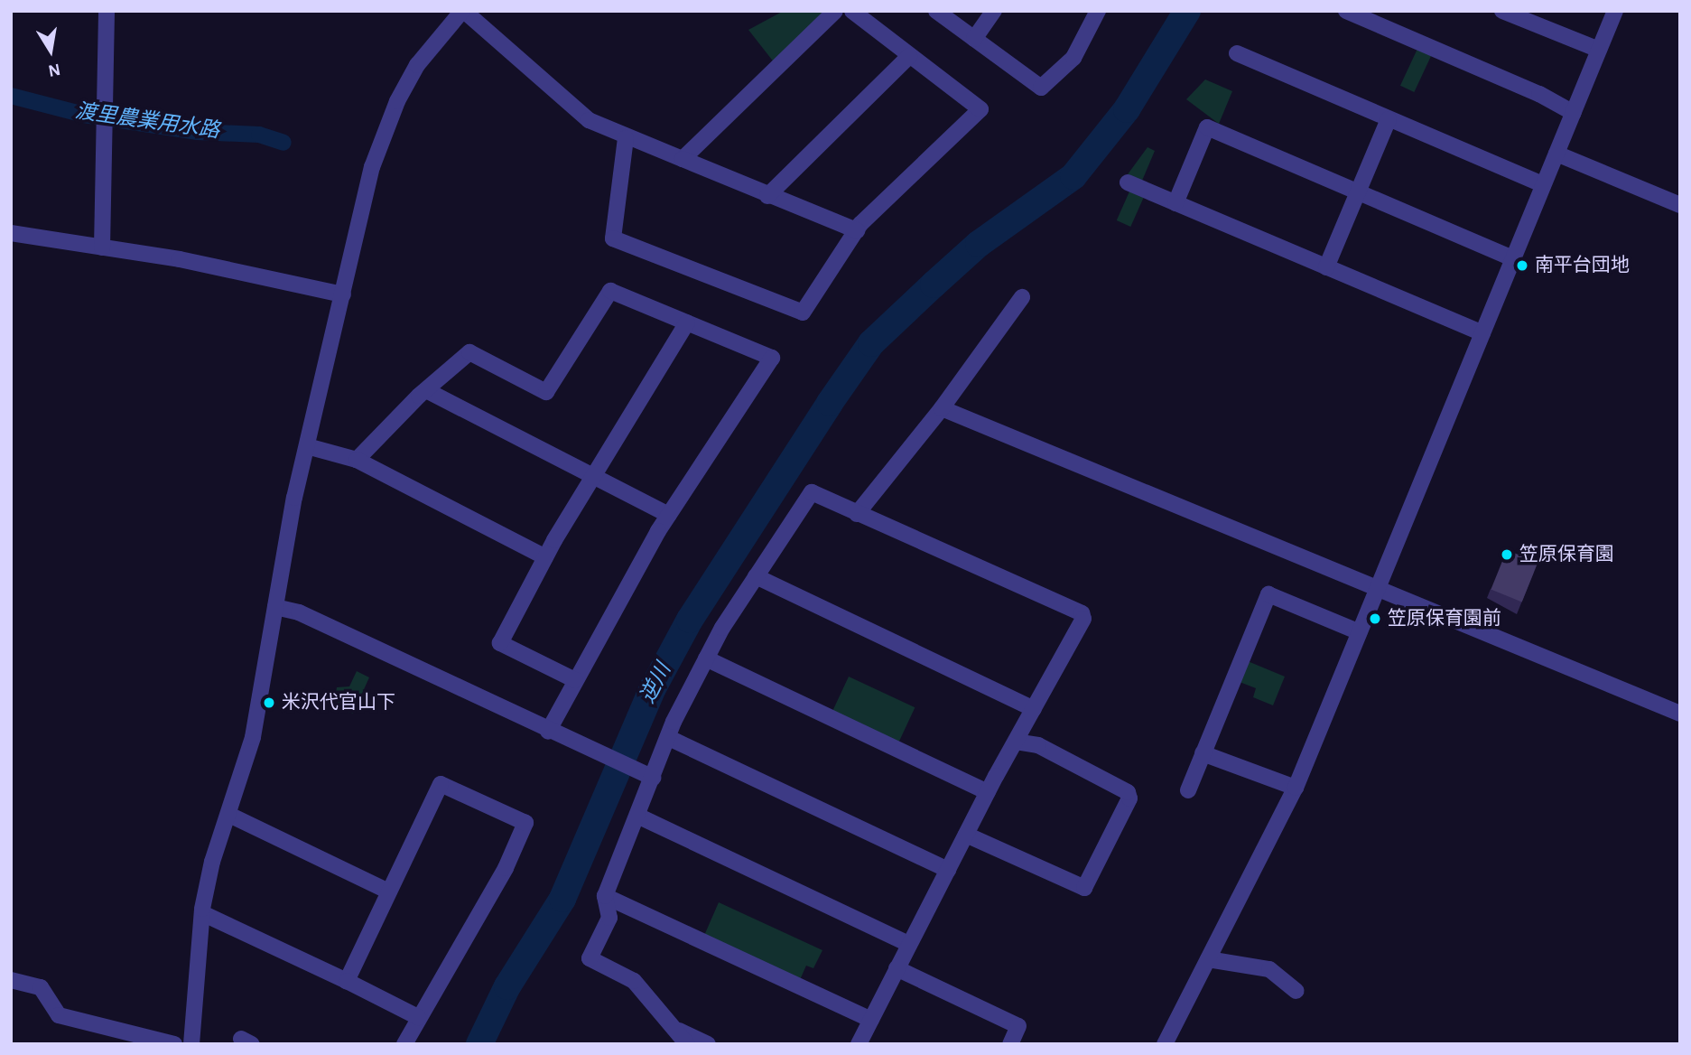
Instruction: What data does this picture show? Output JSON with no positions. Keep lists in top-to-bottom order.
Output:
{
  "water": ["渡里農業用水路", "逆川"],
  "places": [
    "南平台団地",
    "笠原保育園",
    "笠原保育園前",
    "米沢代官山下"
  ],
  "north": "bottom"
}
